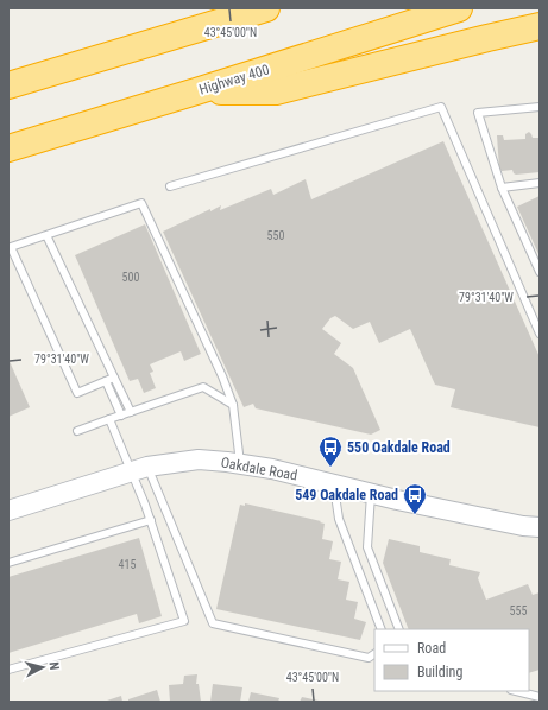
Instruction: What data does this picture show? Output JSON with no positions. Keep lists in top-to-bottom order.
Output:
{
  "streets": {
    "highway": ["Highway 400"],
    "street": ["Oakdale Road"]
  },
  "places": {
    "bus stop": ["550 Oakdale Road", "549 Oakdale Road"]
  },
  "house_numbers": [
    "550",
    "500",
    "415",
    "555"
  ],
  "legend": ["Road", "Building"],
  "north": "right",
  "coordinates": ["43°45'00\"N", "79°31'40\"W"]
}
